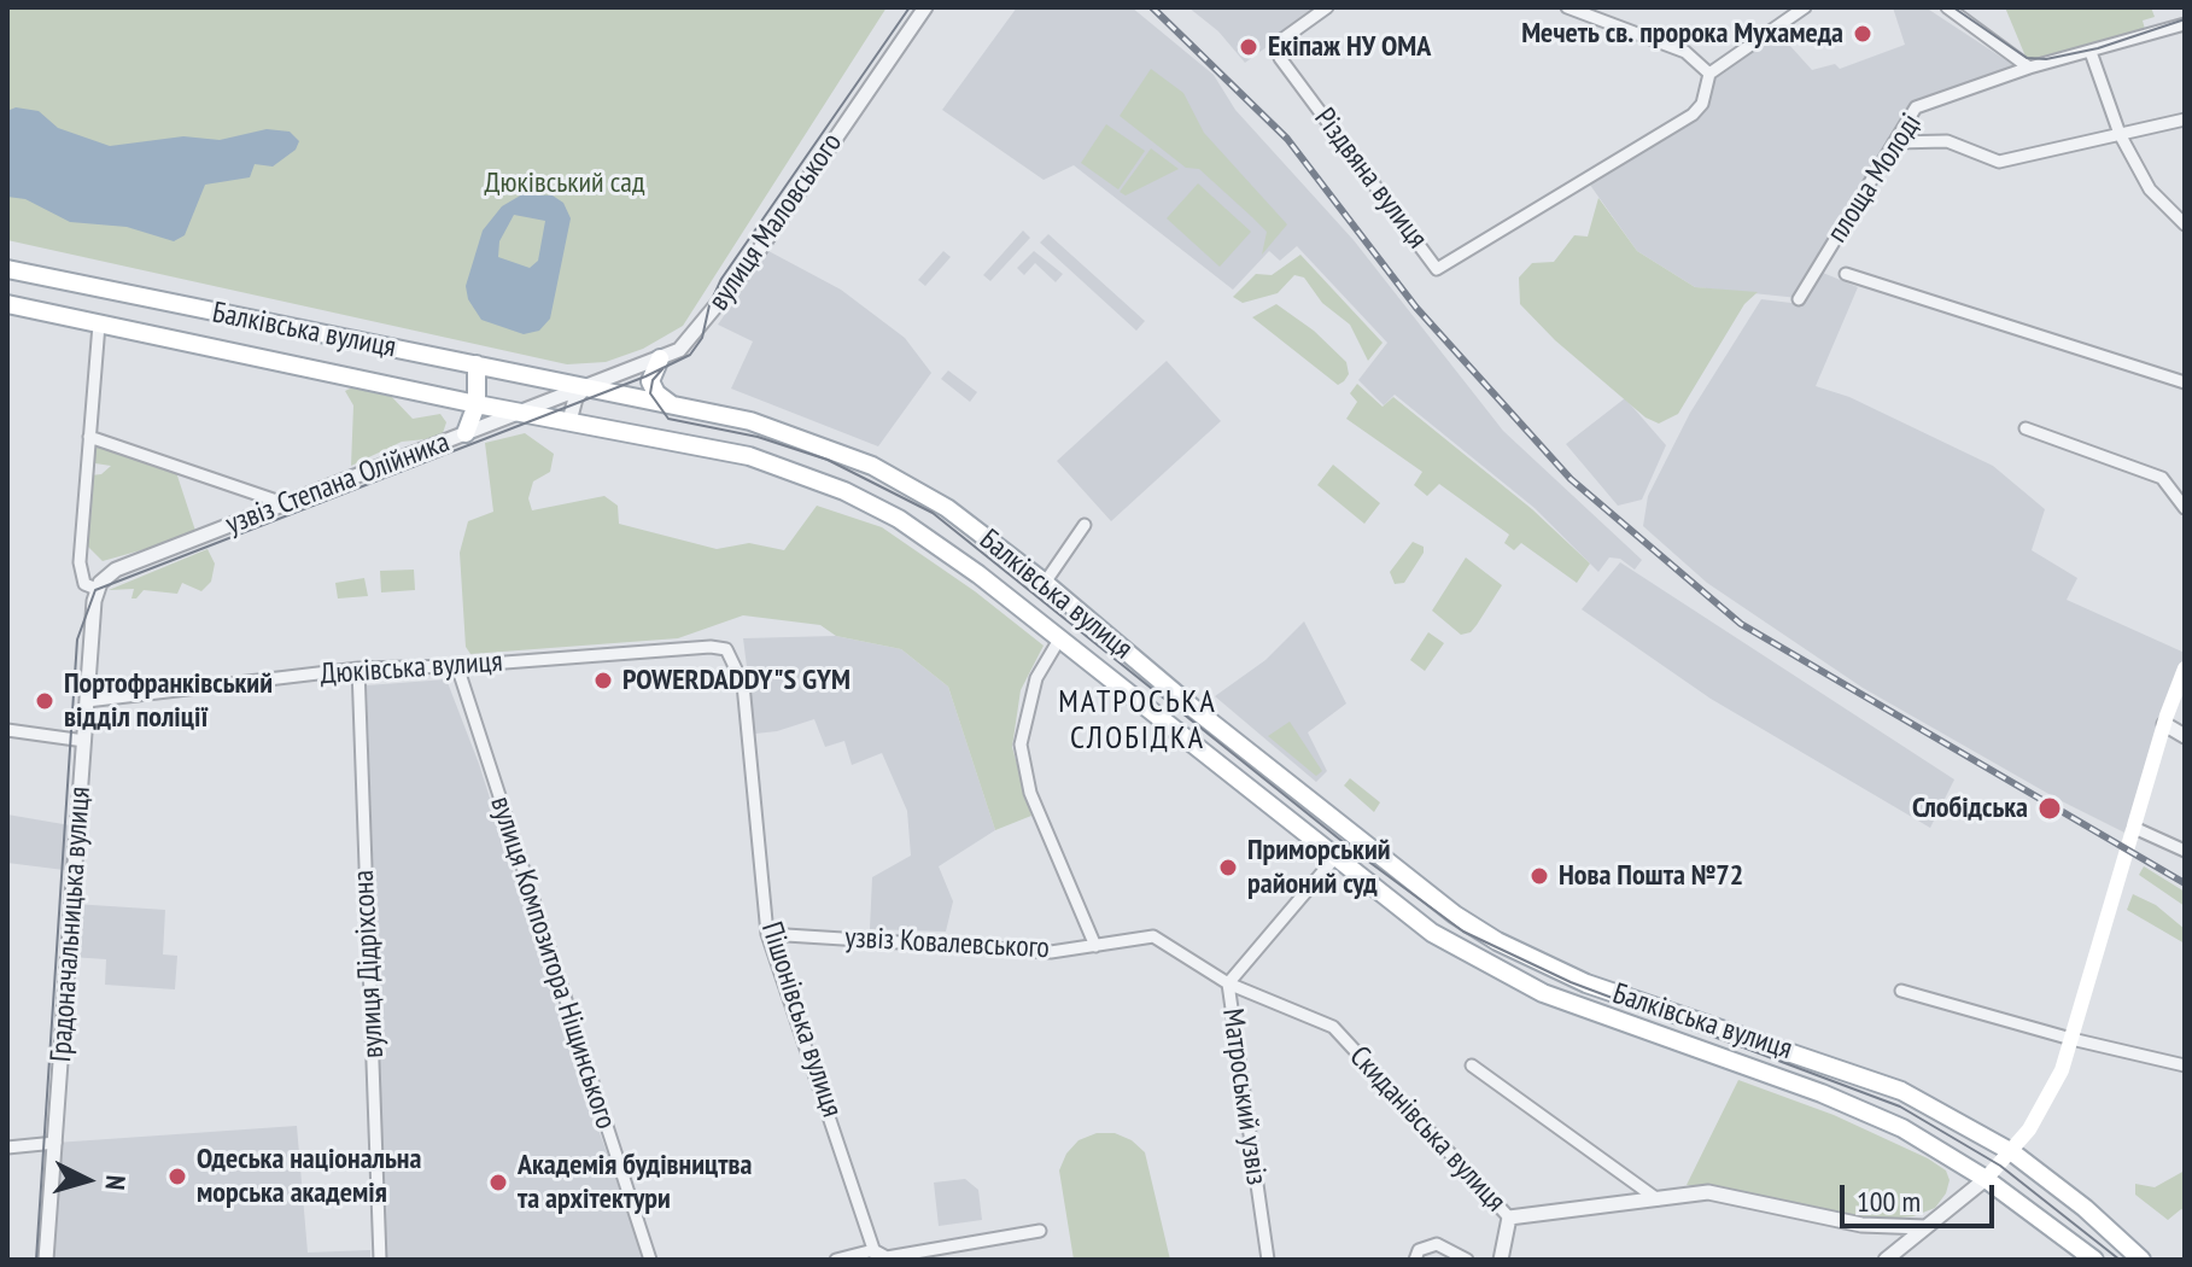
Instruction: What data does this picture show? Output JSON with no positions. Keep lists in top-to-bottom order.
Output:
{
  "streets": {
    "main road": ["Балківська вулиця"],
    "street": [
      "Різдвяна вулиця",
      "площа Молоді",
      "вулиця Маловського",
      "узвіз Степана Олійника",
      "Дюківська вулиця",
      "Градоначальницька вулиця",
      "узвіз Ковалевського",
      "вулиця Композитора Ніщинського",
      "вулиця Дідріхсона",
      "Пішонівська вулиця",
      "Матроський узвіз",
      "Скиданівська вулиця"
    ]
  },
  "crossings": [
    ["вулиця Маловського", "Балківська вулиця"],
    ["вулиця Маловського", "узвіз Степана Олійника"],
    ["Балківська вулиця", "узвіз Степана Олійника"],
    ["Балківська вулиця", "Матроський узвіз"],
    ["узвіз Степана Олійника", "Градоначальницька вулиця"],
    ["Дюківська вулиця", "Градоначальницька вулиця"],
    ["Дюківська вулиця", "вулиця Композитора Ніщинського"],
    ["Дюківська вулиця", "вулиця Дідріхсона"],
    ["Дюківська вулиця", "Пішонівська вулиця"],
    ["узвіз Ковалевського", "Пішонівська вулиця"],
    ["узвіз Ковалевського", "Матроський узвіз"],
    ["узвіз Ковалевського", "Скиданівська вулиця"],
    ["Матроський узвіз", "Скиданівська вулиця"]
  ],
  "districts": ["МАТРОСЬКА СЛОБІДКА"],
  "parks": ["Дюківський сад"],
  "places": [
    "Мечеть св. пророка Мухамеда",
    "Екіпаж НУ ОМА",
    "POWERDADDY\"S GYM",
    "Портофранківський відділ поліції",
    "Слобідська",
    "Приморський районий суд",
    "Нова Пошта №72",
    "Одеська національна морська академія",
    "Академія будівництва та архітектури"
  ],
  "scale_bar": "100 m",
  "north": "right"
}
